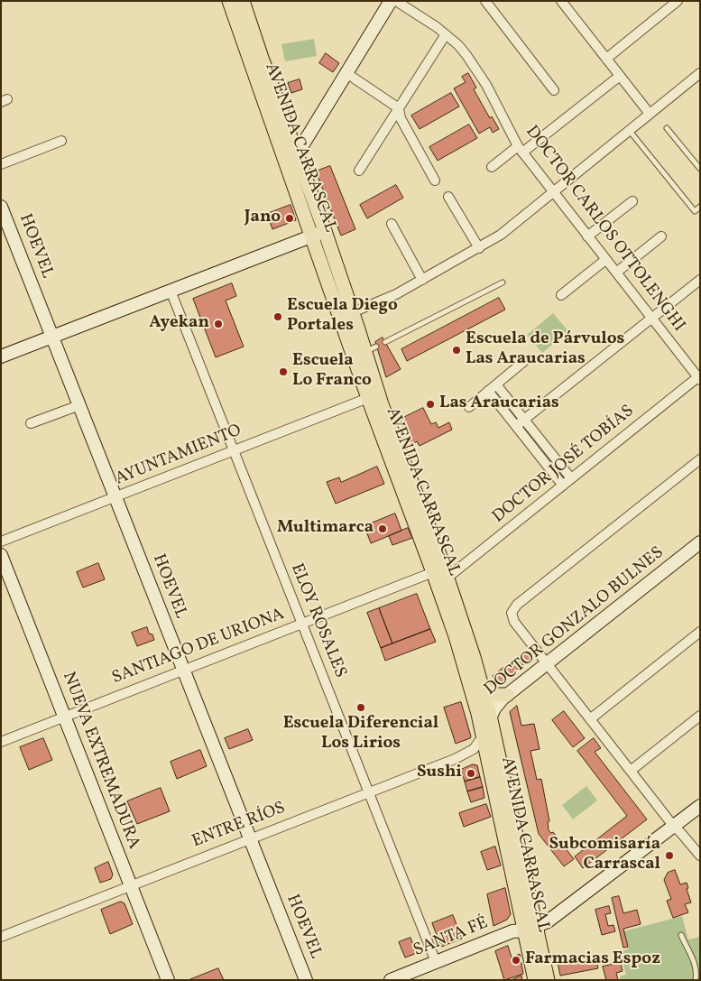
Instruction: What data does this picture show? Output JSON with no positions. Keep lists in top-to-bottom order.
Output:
{
  "streets": {
    "main road": ["AVENIDA CARRASCAL"],
    "street": [
      "DOCTOR CARLOS OTTOLENGHI",
      "HOEVEL",
      "AYUNTAMIENTO",
      "DOCTOR JOSÉ TOBÍAS",
      "ELOY ROSALES",
      "DOCTOR GONZALO BULNES",
      "SANTIAGO DE URIONA",
      "NUEVA EXTREMADURA",
      "ENTRE RÍOS",
      "SANTA FÉ"
    ]
  },
  "crossings": [
    ["AVENIDA CARRASCAL", "AYUNTAMIENTO"],
    ["AVENIDA CARRASCAL", "DOCTOR JOSÉ TOBÍAS"],
    ["AVENIDA CARRASCAL", "DOCTOR GONZALO BULNES"],
    ["AVENIDA CARRASCAL", "SANTIAGO DE URIONA"],
    ["AVENIDA CARRASCAL", "ENTRE RÍOS"],
    ["AVENIDA CARRASCAL", "SANTA FÉ"],
    ["DOCTOR CARLOS OTTOLENGHI", "DOCTOR JOSÉ TOBÍAS"],
    ["HOEVEL", "AYUNTAMIENTO"],
    ["HOEVEL", "SANTIAGO DE URIONA"],
    ["HOEVEL", "ENTRE RÍOS"],
    ["AYUNTAMIENTO", "ELOY ROSALES"],
    ["ELOY ROSALES", "SANTIAGO DE URIONA"],
    ["ELOY ROSALES", "ENTRE RÍOS"],
    ["ELOY ROSALES", "SANTA FÉ"],
    ["DOCTOR GONZALO BULNES", "ENTRE RÍOS"],
    ["SANTIAGO DE URIONA", "NUEVA EXTREMADURA"],
    ["NUEVA EXTREMADURA", "ENTRE RÍOS"]
  ],
  "places": [
    "Jano",
    "Escuela Diego Portales",
    "Ayekan",
    "Escuela de Párvulos Las Araucarias",
    "Escuela Lo Franco",
    "Las Araucarias",
    "Multimarca",
    "Escuela Diferencial Los Lirios",
    "Sushi",
    "Subcomisaría Carrascal",
    "Farmacias Espoz"
  ]
}
